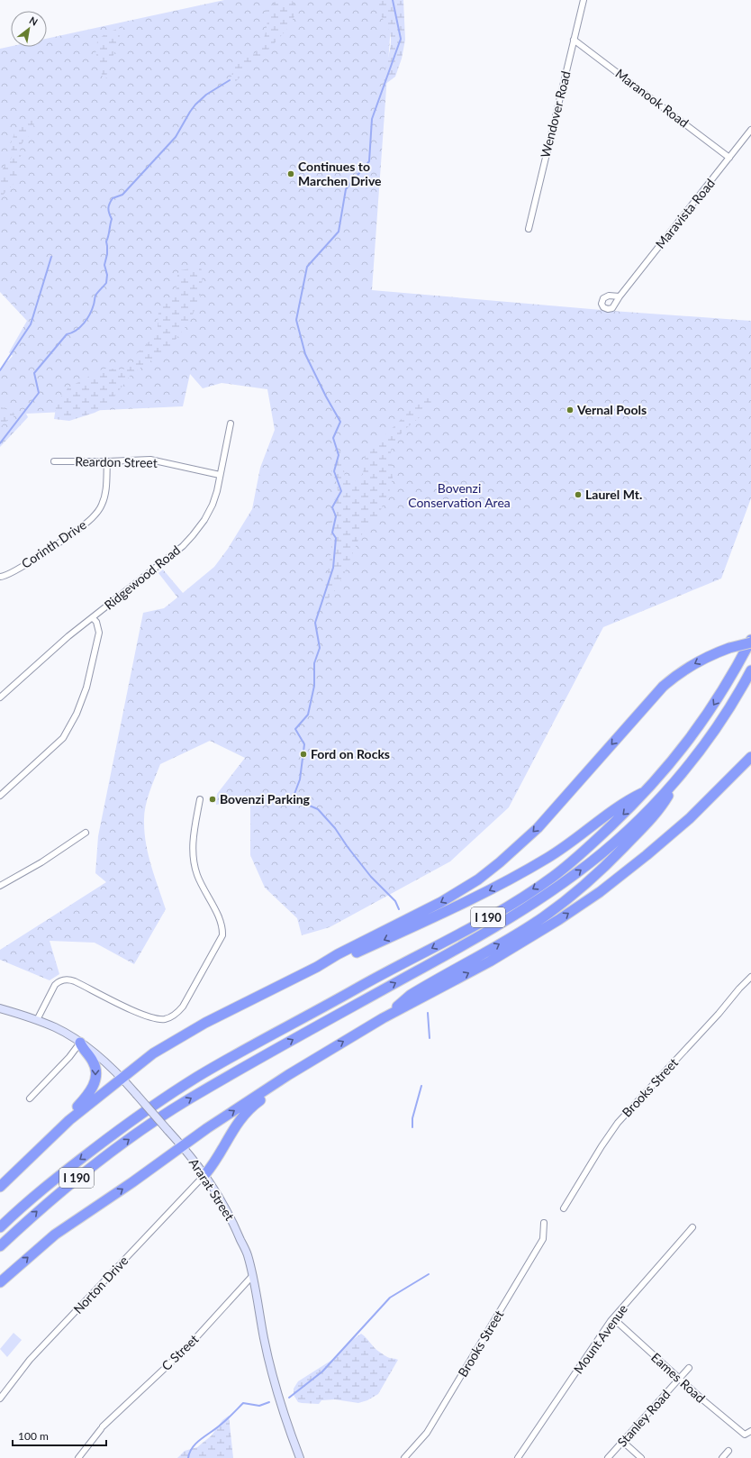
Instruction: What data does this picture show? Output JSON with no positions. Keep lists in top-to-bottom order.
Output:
{
  "streets": {
    "highway": ["I 190"],
    "main road": ["Ararat Street"],
    "street": [
      "Maranook Road",
      "Wendover Road",
      "Maravista Road",
      "Reardon Street",
      "Corinth Drive",
      "Ridgewood Road",
      "Brooks Street",
      "Norton Drive",
      "Mount Avenue",
      "C Street",
      "Eames Road",
      "Stanley Road"
    ]
  },
  "crossings": [
    ["Maranook Road", "Wendover Road"],
    ["Maranook Road", "Maravista Road"],
    ["Reardon Street", "Corinth Drive"],
    ["Reardon Street", "Ridgewood Road"],
    ["Ararat Street", "Norton Drive"],
    ["Ararat Street", "C Street"],
    ["Mount Avenue", "Eames Road"],
    ["Eames Road", "Stanley Road"]
  ],
  "parks": ["Bovenzi Conservation Area"],
  "places": [
    "Continues to Marchen Drive",
    "Vernal Pools",
    "Laurel Mt.",
    "Ford on Rocks",
    "Bovenzi Parking"
  ],
  "scale_bar": "100 m",
  "north": "top right"
}
